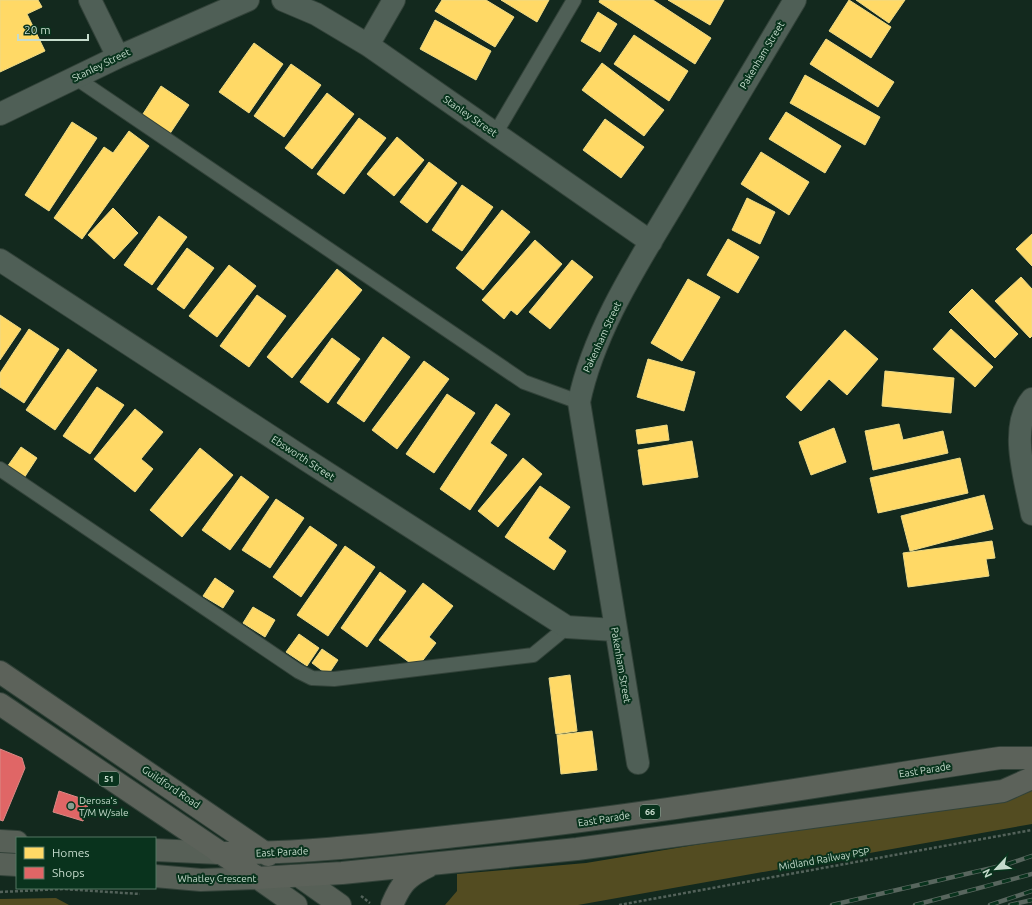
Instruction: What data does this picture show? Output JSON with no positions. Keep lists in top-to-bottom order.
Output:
{
  "streets": {
    "highway": [
      "East Parade",
      "51",
      "Guildford Road",
      "66"
    ],
    "main road": ["Whatley Crescent"],
    "street": ["Pakenham Street", "Stanley Street", "Ebsworth Street"],
    "path": ["Midland Railway PSP"]
  },
  "crossings": [
    ["Pakenham Street", "Stanley Street"],
    ["Pakenham Street", "Ebsworth Street"],
    ["East Parade", "Guildford Road"],
    ["Guildford Road", "Whatley Crescent"]
  ],
  "places": ["Derosa’s T/M W/sale"],
  "legend": ["Homes", "Shops"],
  "scale_bar": "20 m",
  "north": "bottom left"
}
